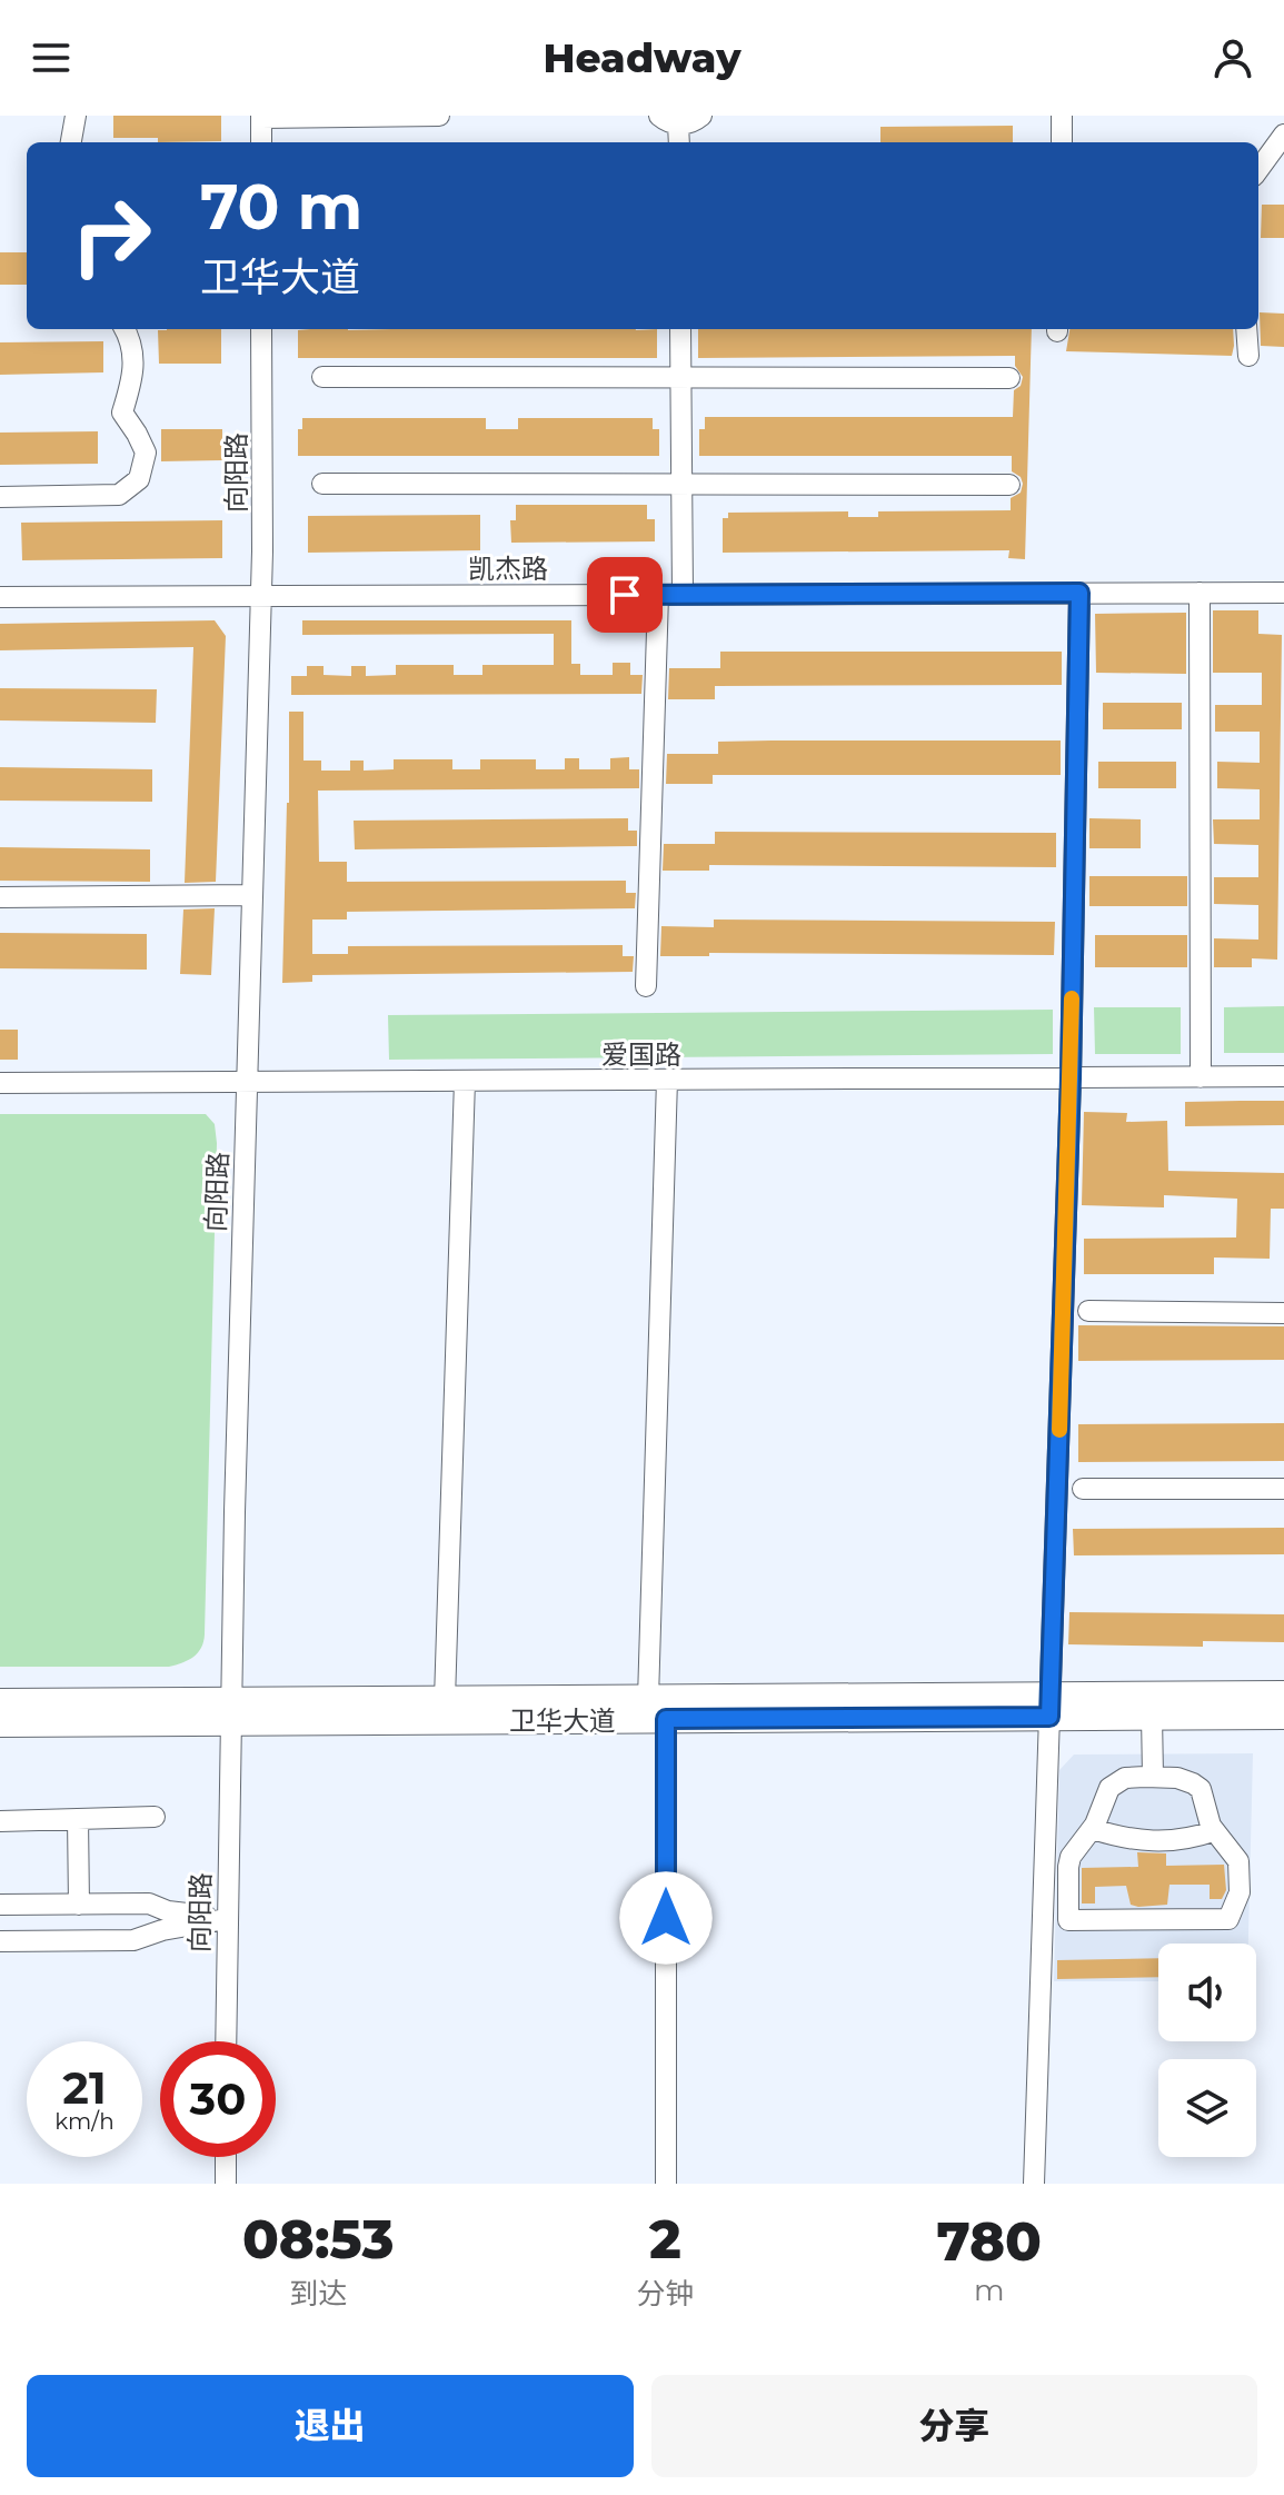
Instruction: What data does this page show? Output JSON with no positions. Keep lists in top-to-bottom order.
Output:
{
  "streets": {
    "main road": ["卫华大道"],
    "street": ["向阳路", "凯杰路", "爱国路"]
  },
  "crossings": [
    ["向阳路", "凯杰路"],
    ["向阳路", "爱国路"],
    ["向阳路", "卫华大道"]
  ],
  "page": {
    "header": "Headway",
    "turn": ["70 m", "卫华大道"],
    "speed": "21 km/h",
    "limit": "30",
    "eta": [
      "08:53",
      "到达",
      "2",
      "分钟",
      "780",
      "m"
    ],
    "buttons": ["退出", "分享"]
  }
}
